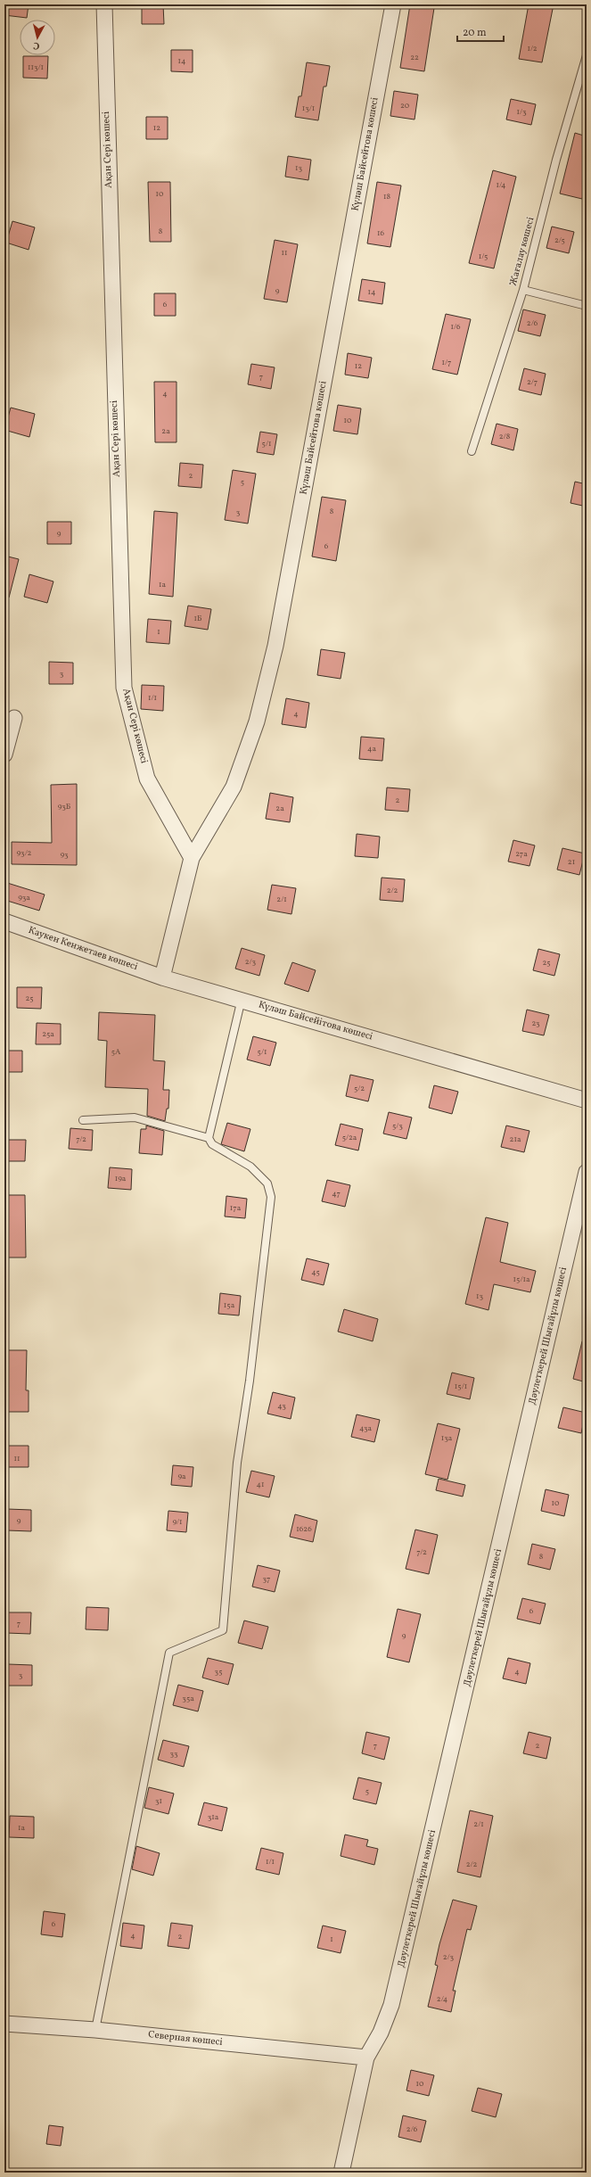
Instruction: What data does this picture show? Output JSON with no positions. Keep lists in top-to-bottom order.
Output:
{
  "streets": {
    "street": [
      "Ақан Сері көшесі",
      "Күләш Байсейтова көшесі",
      "Каукен Кенжетаев көшесі",
      "Күләш Байсейітова көшесі",
      "Дәулеткерей Шығайұлы көшесі",
      "Северная көшесі"
    ],
    "lane": ["Жағалау көшесі"]
  },
  "crossings": [
    ["Ақан Сері көшесі", "Күләш Байсейтова көшесі"],
    ["Каукен Кенжетаев көшесі", "Күләш Байсейітова көшесі"],
    ["Дәулеткерей Шығайұлы көшесі", "Северная көшесі"]
  ],
  "house_numbers": [
    "1/2",
    "22",
    "14",
    "113/1",
    "20",
    "13/1",
    "1/3",
    "12",
    "13",
    "1/4",
    "10",
    "18",
    "8",
    "16",
    "2/5",
    "11",
    "1/5",
    "9",
    "14",
    "6",
    "2/6",
    "1/6",
    "1/7",
    "12",
    "7",
    "2/7",
    "4",
    "10",
    "2а",
    "2/8",
    "5/1",
    "2",
    "5",
    "8",
    "3",
    "9",
    "6",
    "1а",
    "1Б",
    "1",
    "3",
    "1/1",
    "4",
    "4а",
    "2",
    "93Б",
    "2а",
    "93/2",
    "27а",
    "93",
    "21",
    "2/2",
    "93а",
    "2/1",
    "2/3",
    "25",
    "25",
    "23",
    "25а",
    "5А",
    "5/1",
    "5/2",
    "5/3",
    "5/2а",
    "7/2",
    "21а",
    "19а",
    "47",
    "17а",
    "45",
    "15/1а",
    "13",
    "15а",
    "15/1",
    "43",
    "43а",
    "13а",
    "11",
    "9а",
    "41",
    "10",
    "9",
    "9/1",
    "1626",
    "7/2",
    "8",
    "37",
    "6",
    "7",
    "9",
    "35",
    "4",
    "3",
    "35а",
    "7",
    "2",
    "33",
    "5",
    "31",
    "31а",
    "2/1",
    "1а",
    "1/1",
    "2/2",
    "6",
    "4",
    "2",
    "1",
    "2/3",
    "2/4",
    "10",
    "2/6"
  ],
  "scale_bar": "20 m",
  "north": "bottom"
}
